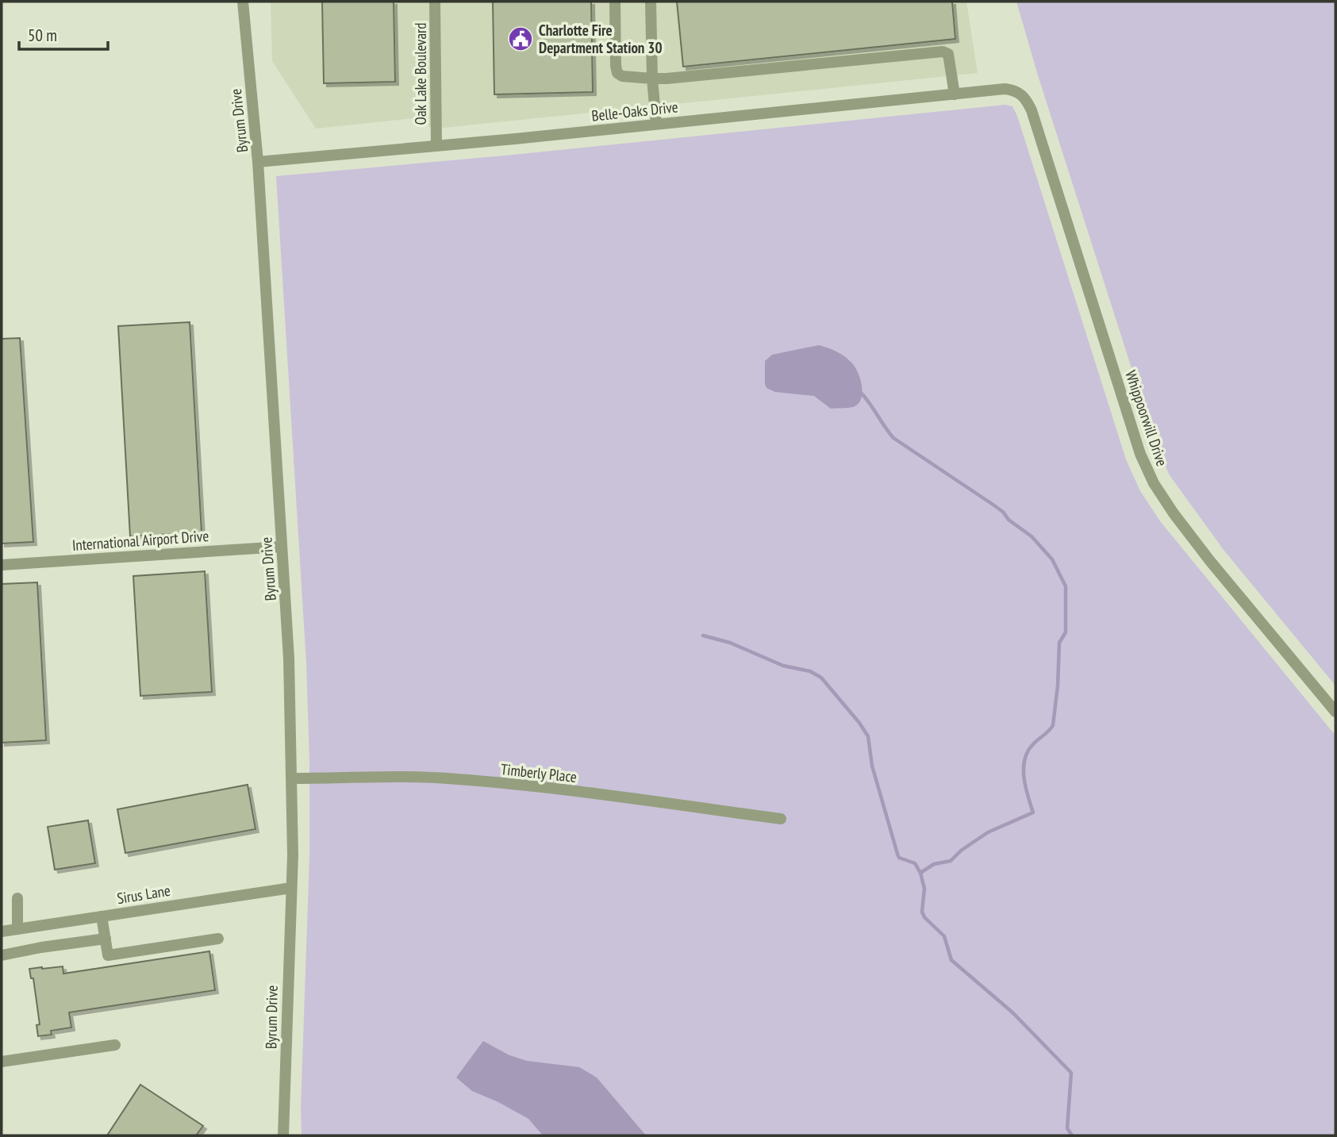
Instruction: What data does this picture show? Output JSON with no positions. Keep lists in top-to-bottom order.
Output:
{
  "streets": {
    "street": [
      "Oak Lake Boulevard",
      "Belle-Oaks Drive",
      "Byrum Drive",
      "Whippoorwill Drive",
      "International Airport Drive",
      "Timberly Place",
      "Sirus Lane"
    ]
  },
  "crossings": [
    ["Oak Lake Boulevard", "Belle-Oaks Drive"],
    ["Belle-Oaks Drive", "Byrum Drive"],
    ["Belle-Oaks Drive", "Whippoorwill Drive"],
    ["Byrum Drive", "International Airport Drive"],
    ["Byrum Drive", "Timberly Place"],
    ["Byrum Drive", "Sirus Lane"]
  ],
  "places": {
    "public building": ["Charlotte Fire Department Station 30"]
  },
  "scale_bar": "50 m"
}
